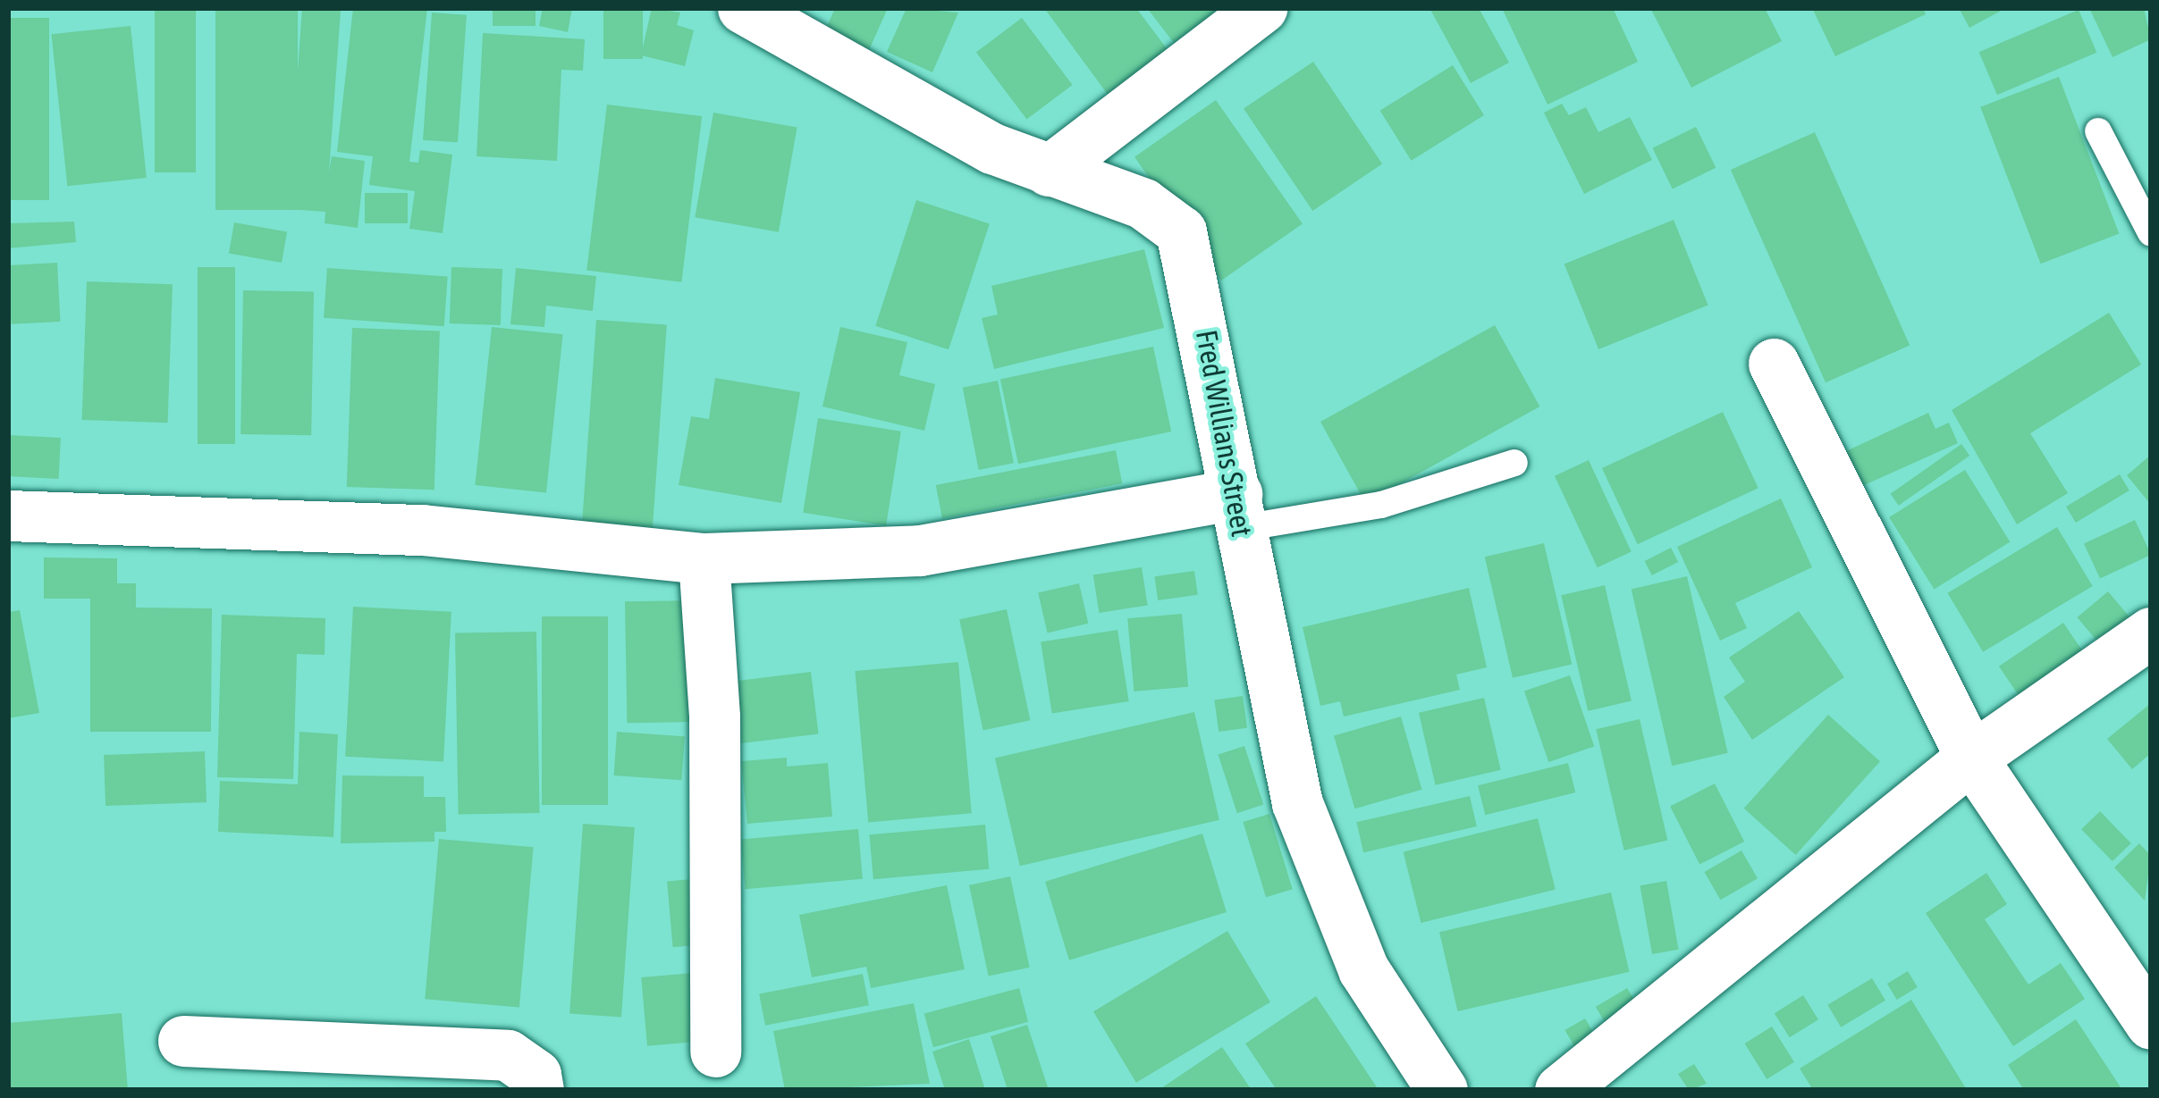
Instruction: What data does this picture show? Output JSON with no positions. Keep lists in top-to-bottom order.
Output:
{
  "streets": {
    "street": ["Fred Willians Street"]
  }
}
